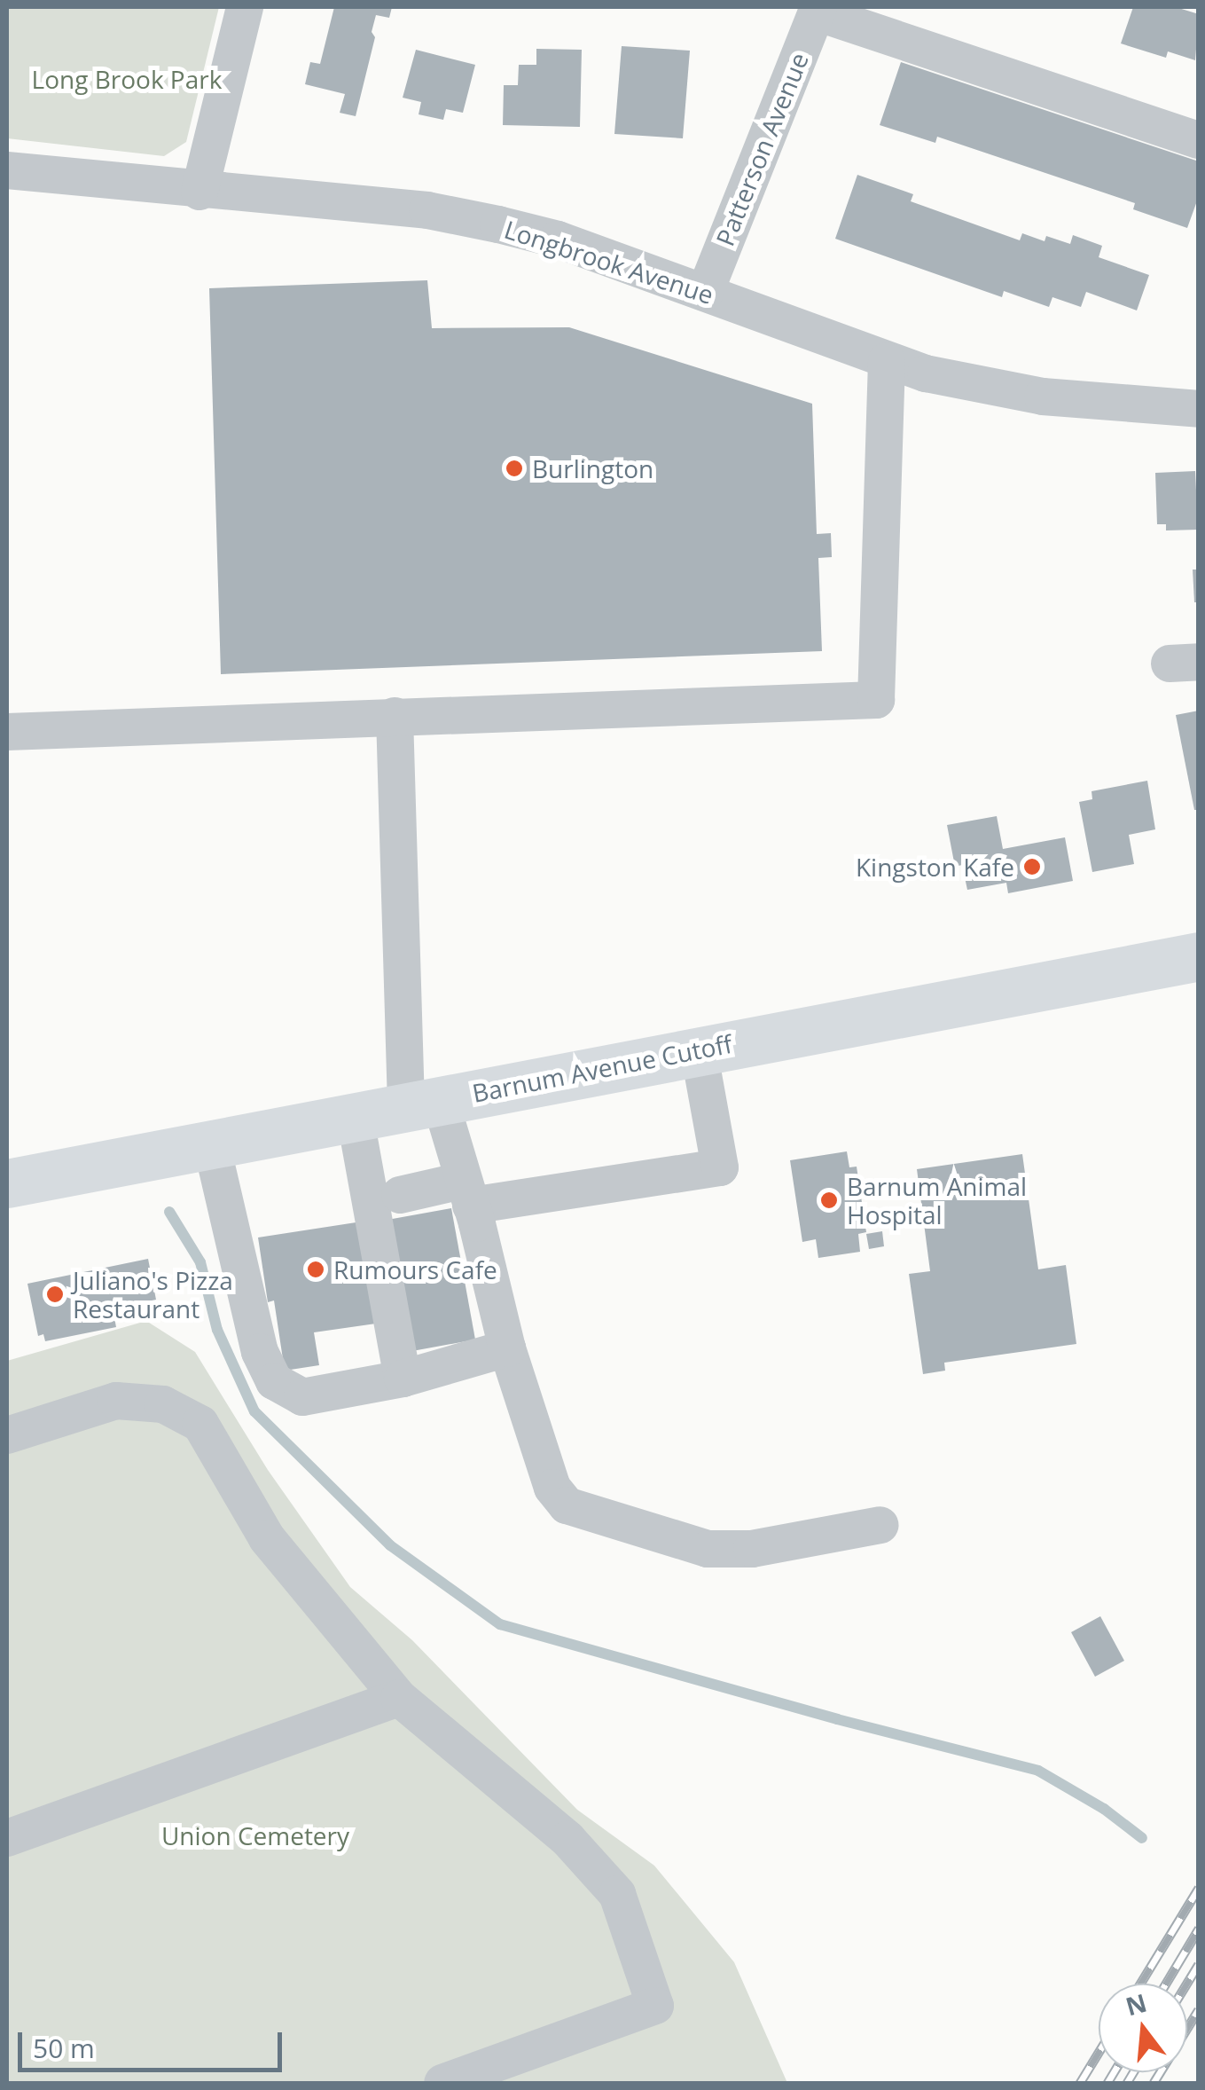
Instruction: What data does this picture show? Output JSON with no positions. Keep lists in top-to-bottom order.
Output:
{
  "streets": {
    "main road": ["Barnum Avenue Cutoff"],
    "street": ["Patterson Avenue", "Longbrook Avenue"]
  },
  "crossings": [
    ["Patterson Avenue", "Longbrook Avenue"]
  ],
  "parks": ["Long Brook Park", "Union Cemetery"],
  "places": [
    "Burlington",
    "Kingston Kafe",
    "Barnum Animal Hospital",
    "Rumours Cafe",
    "Juliano's Pizza Restaurant"
  ],
  "scale_bar": "50 m",
  "north": "top"
}
